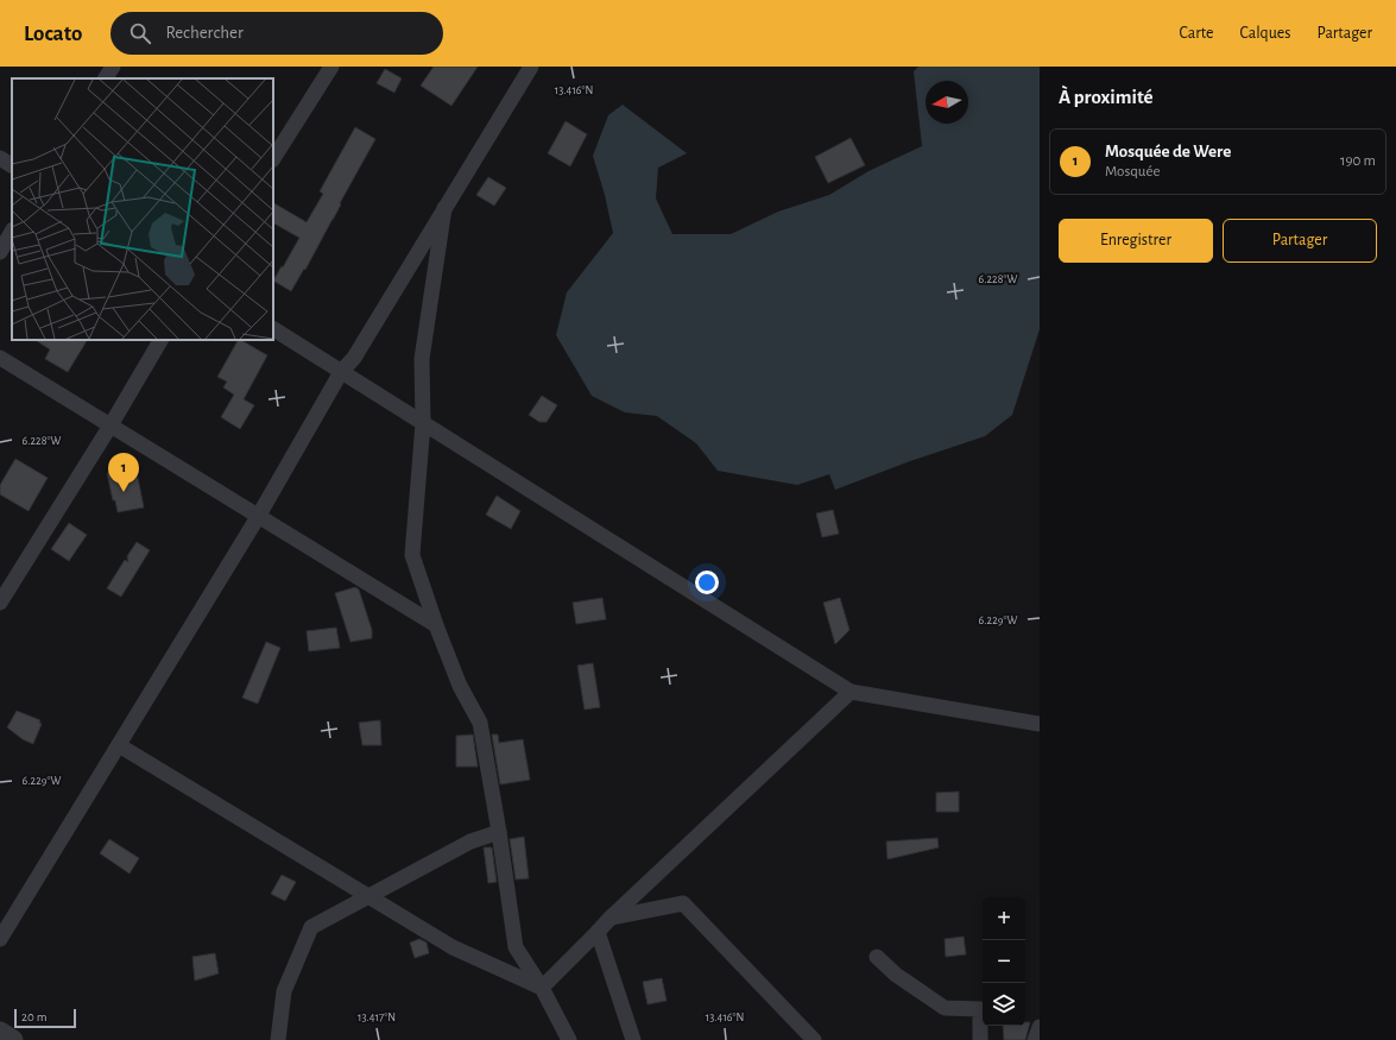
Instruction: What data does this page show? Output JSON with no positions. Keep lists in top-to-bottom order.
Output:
{
  "scale_bar": "20 m",
  "north": "left",
  "page": {
    "header": "Locato",
    "search": "Rechercher",
    "nav": ["Carte", "Calques", "Partager"],
    "heading": "À proximité",
    "list": [
      {
        "mark": "1",
        "name": "Mosquée de Were",
        "note": "Mosquée",
        "value": "190 m"
      }
    ],
    "buttons": ["Enregistrer", "Partager"],
    "pins": "1",
    "map_buttons": ["+", "−"],
    "scale": "20 m"
  },
  "coordinates": [
    "13.416°N",
    "6.228°W",
    "6.229°W",
    "13.417°N"
  ]
}
